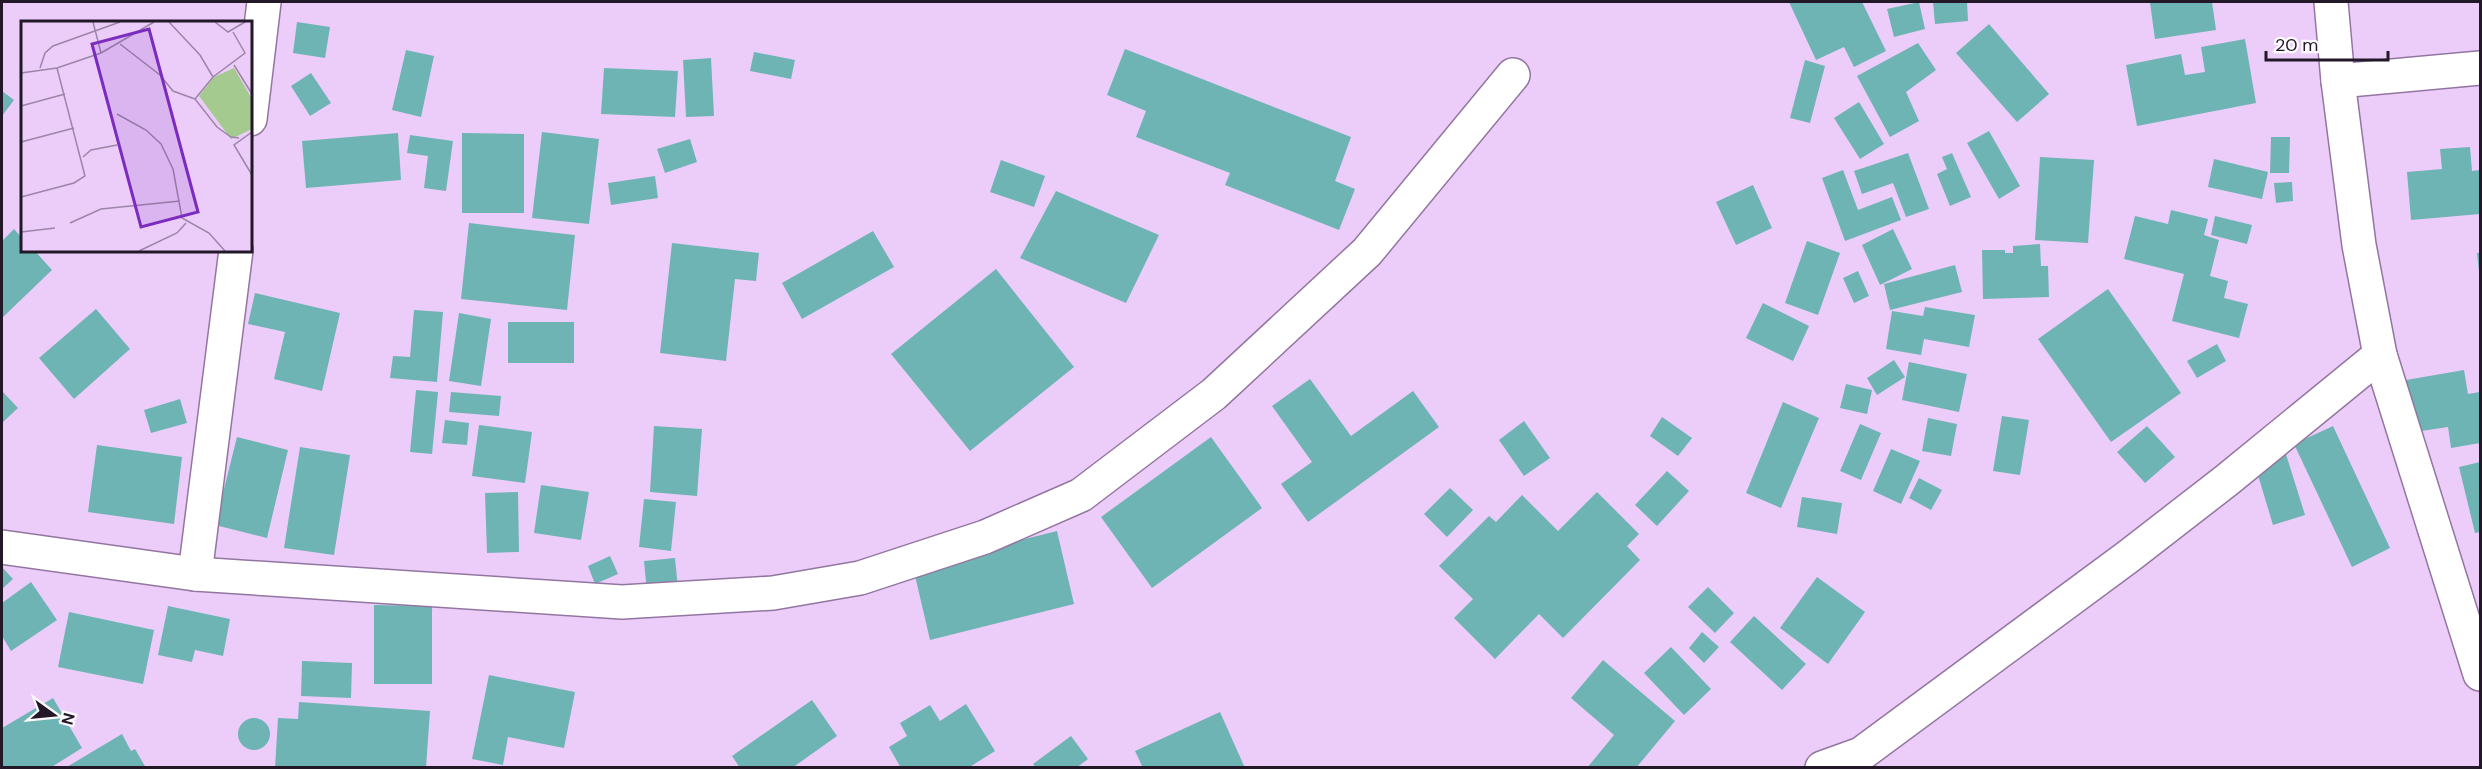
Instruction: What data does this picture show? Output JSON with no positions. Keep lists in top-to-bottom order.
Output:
{
  "scale_bar": "20 m",
  "north": "right"
}
